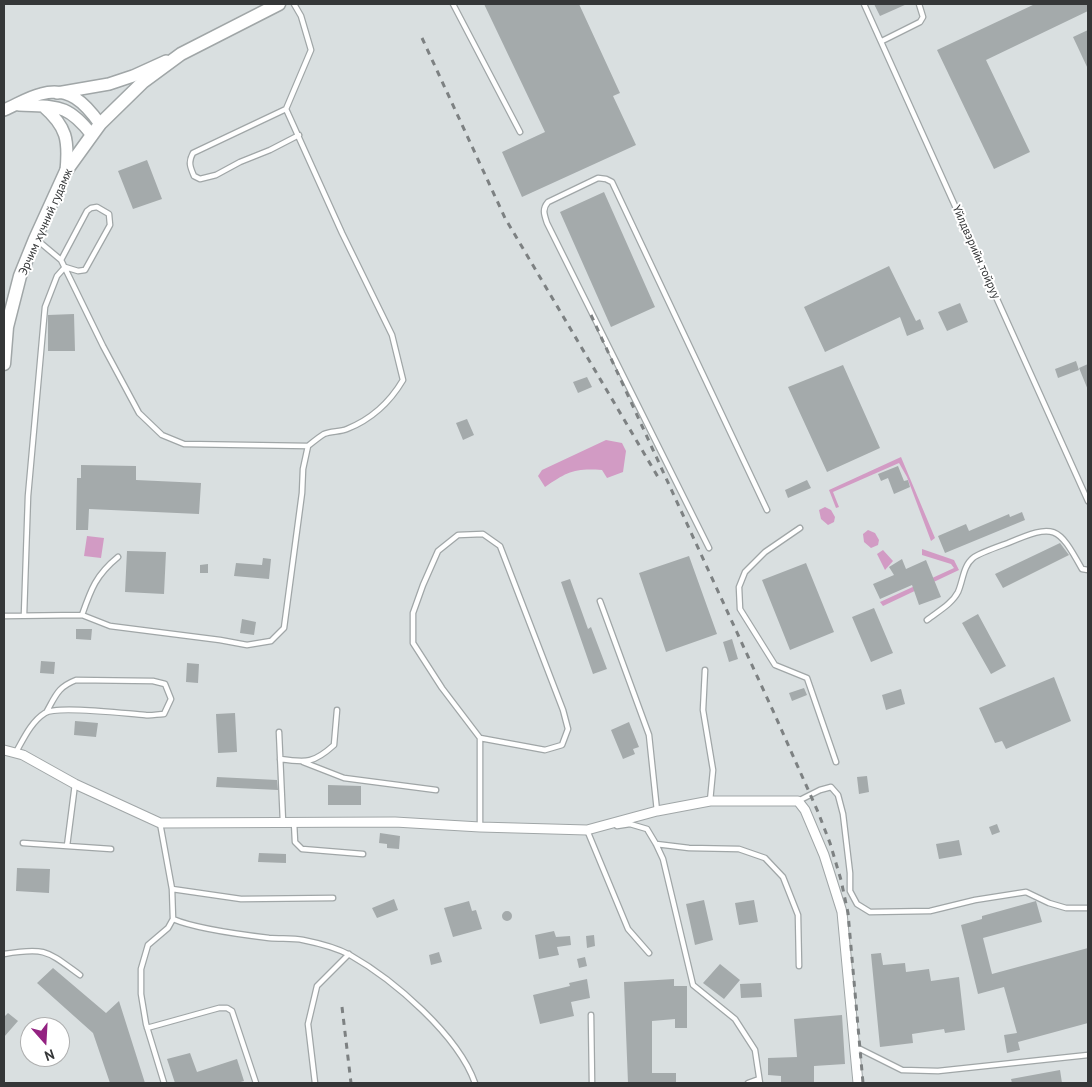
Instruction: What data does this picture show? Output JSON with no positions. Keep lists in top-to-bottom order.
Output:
{
  "streets": {
    "main road": ["Эрчим хүчний гудамж"],
    "lane": ["Үйлдвэрийн тойруу"]
  },
  "north": "bottom"
}
